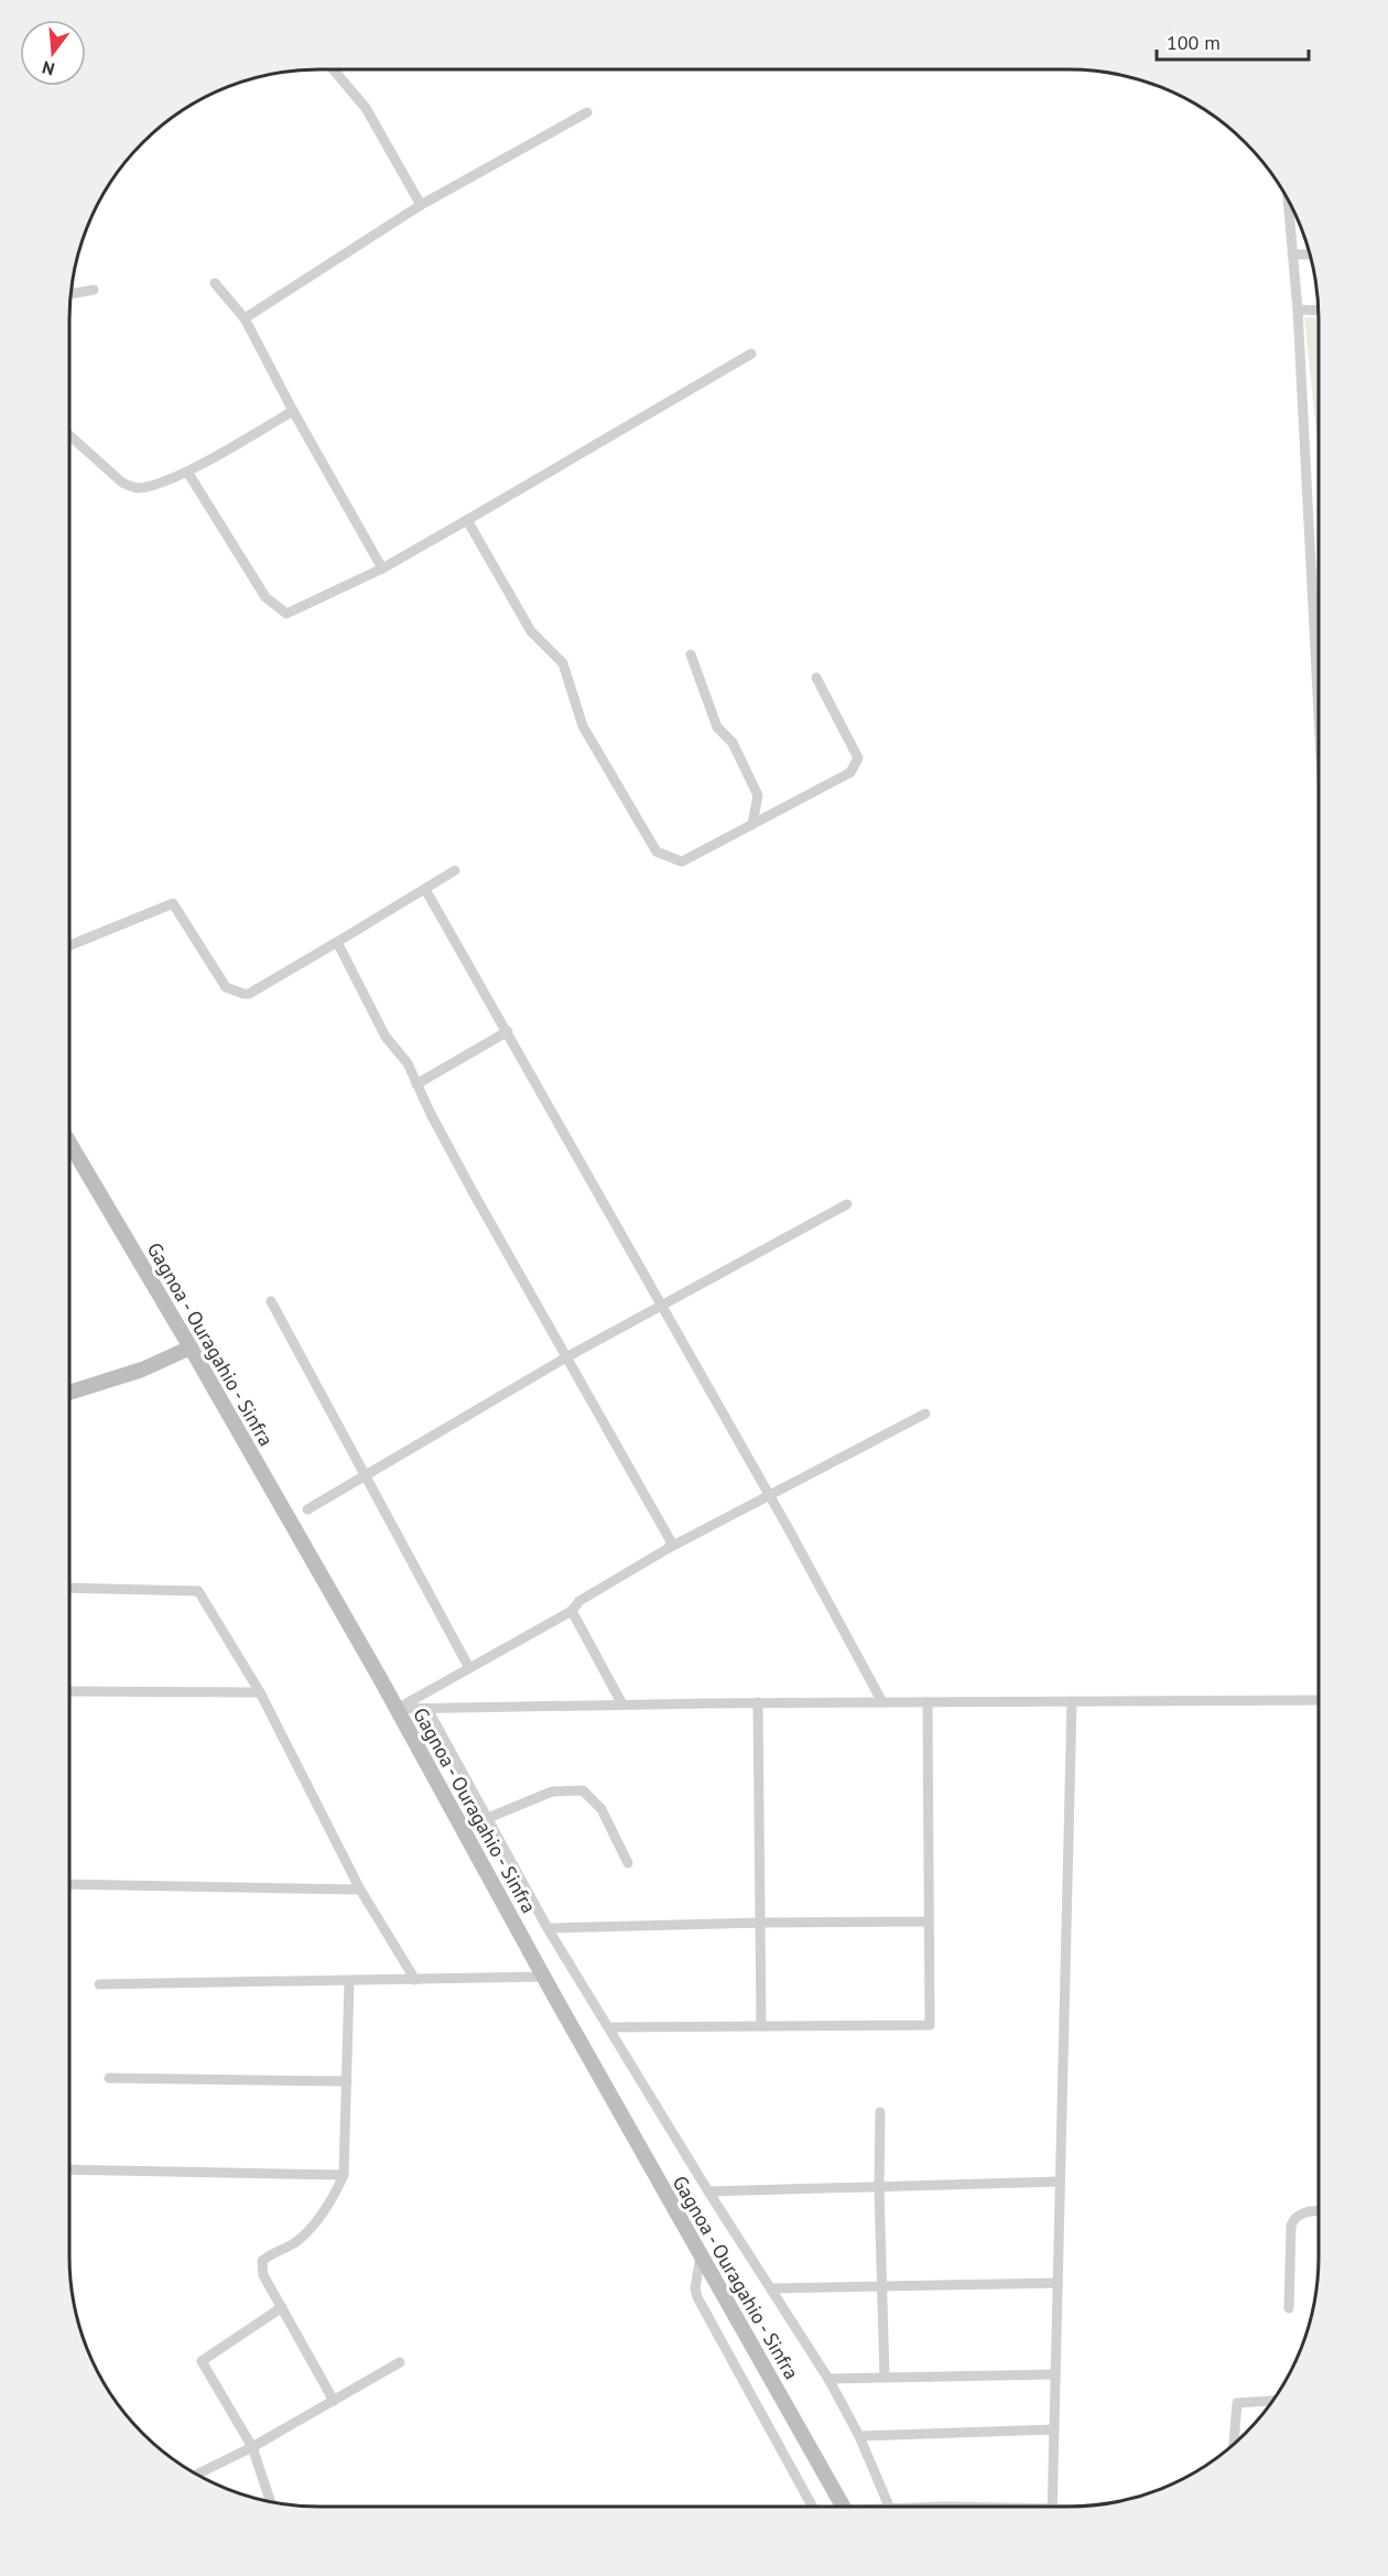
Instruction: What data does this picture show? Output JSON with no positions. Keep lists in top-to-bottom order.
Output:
{
  "streets": {
    "main road": ["Gagnoa - Ouragahio - Sinfra"]
  },
  "scale_bar": "100 m",
  "north": "bottom"
}
